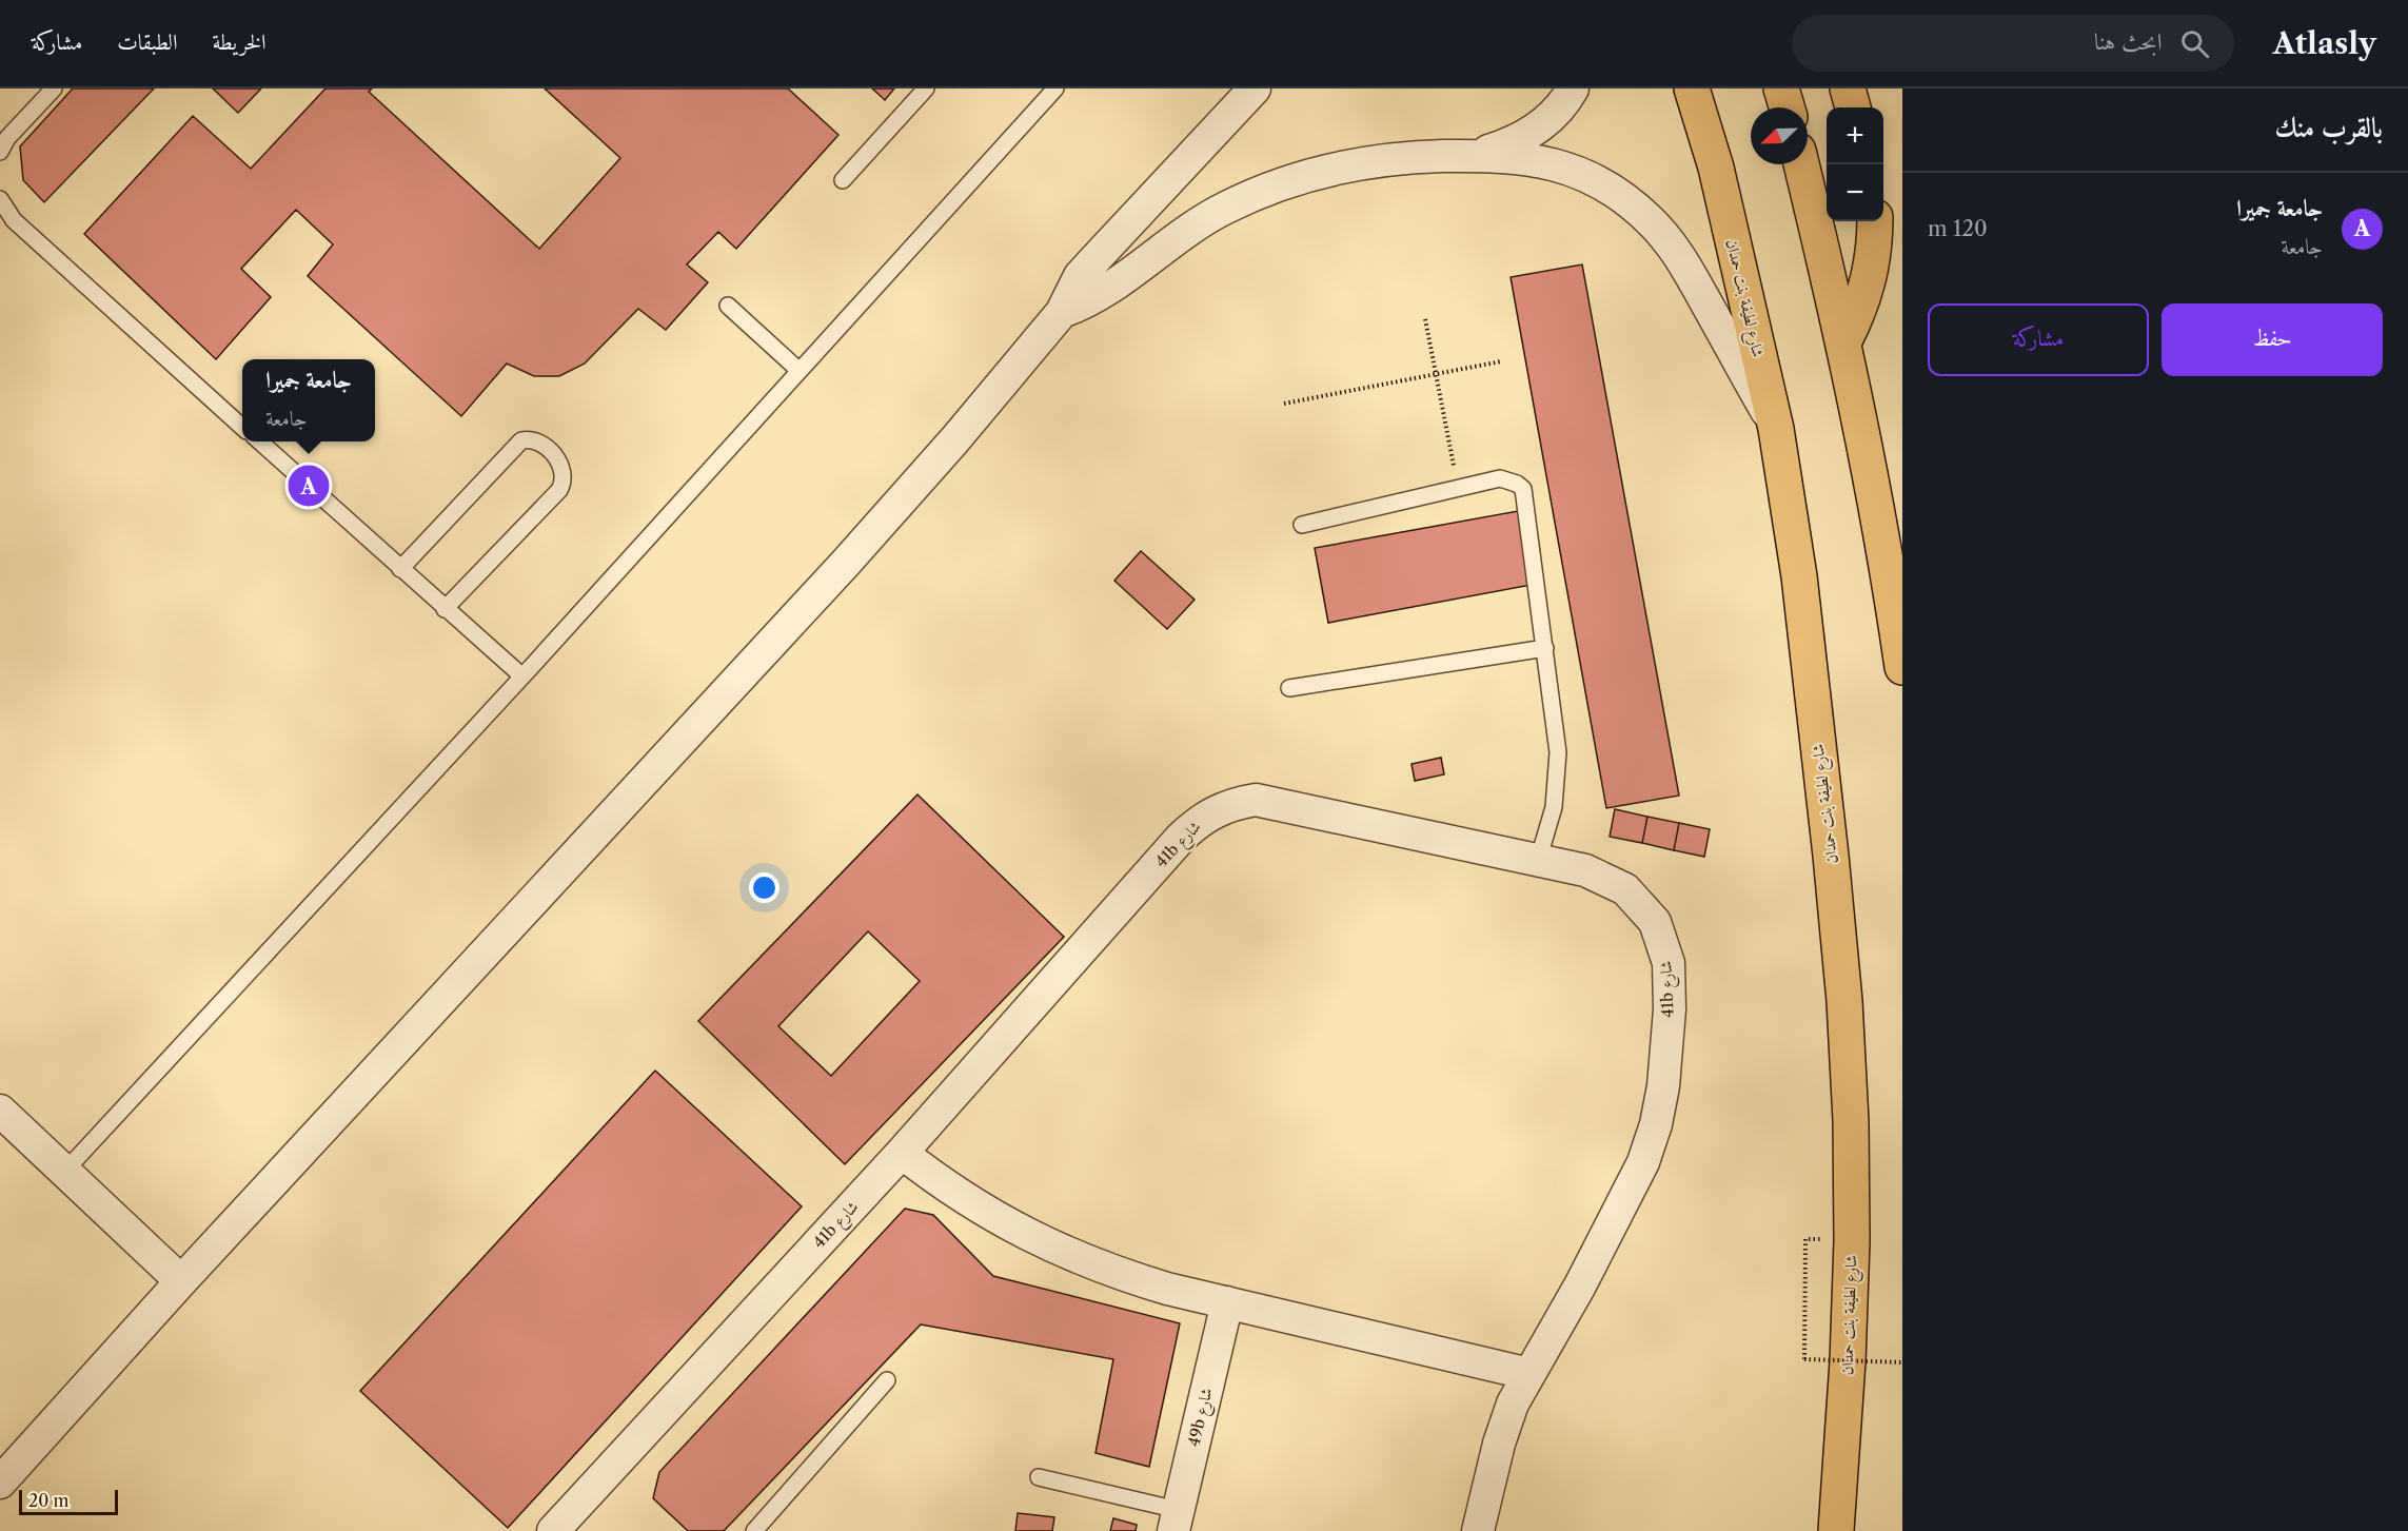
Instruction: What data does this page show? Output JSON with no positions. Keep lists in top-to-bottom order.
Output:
{
  "streets": {
    "main road": ["شارع لطيفة بنت حمدان"],
    "street": ["41b شارع", "49b شارع"]
  },
  "scale_bar": "20 m",
  "north": "bottom left",
  "page": {
    "header": "Atlasly",
    "search": "ابحث هنا",
    "nav": ["الخريطة", "الطبقات", "مشاركة"],
    "heading": "بالقرب منك",
    "map_buttons": ["+", "−"],
    "list": [
      {
        "mark": "A",
        "name": "جامعة جميرا",
        "note": "جامعة",
        "value": "120 m"
      }
    ],
    "buttons": ["حفظ", "مشاركة"],
    "popup": ["جامعة جميرا", "جامعة"],
    "pins": "A",
    "scale": "20 m"
  }
}
